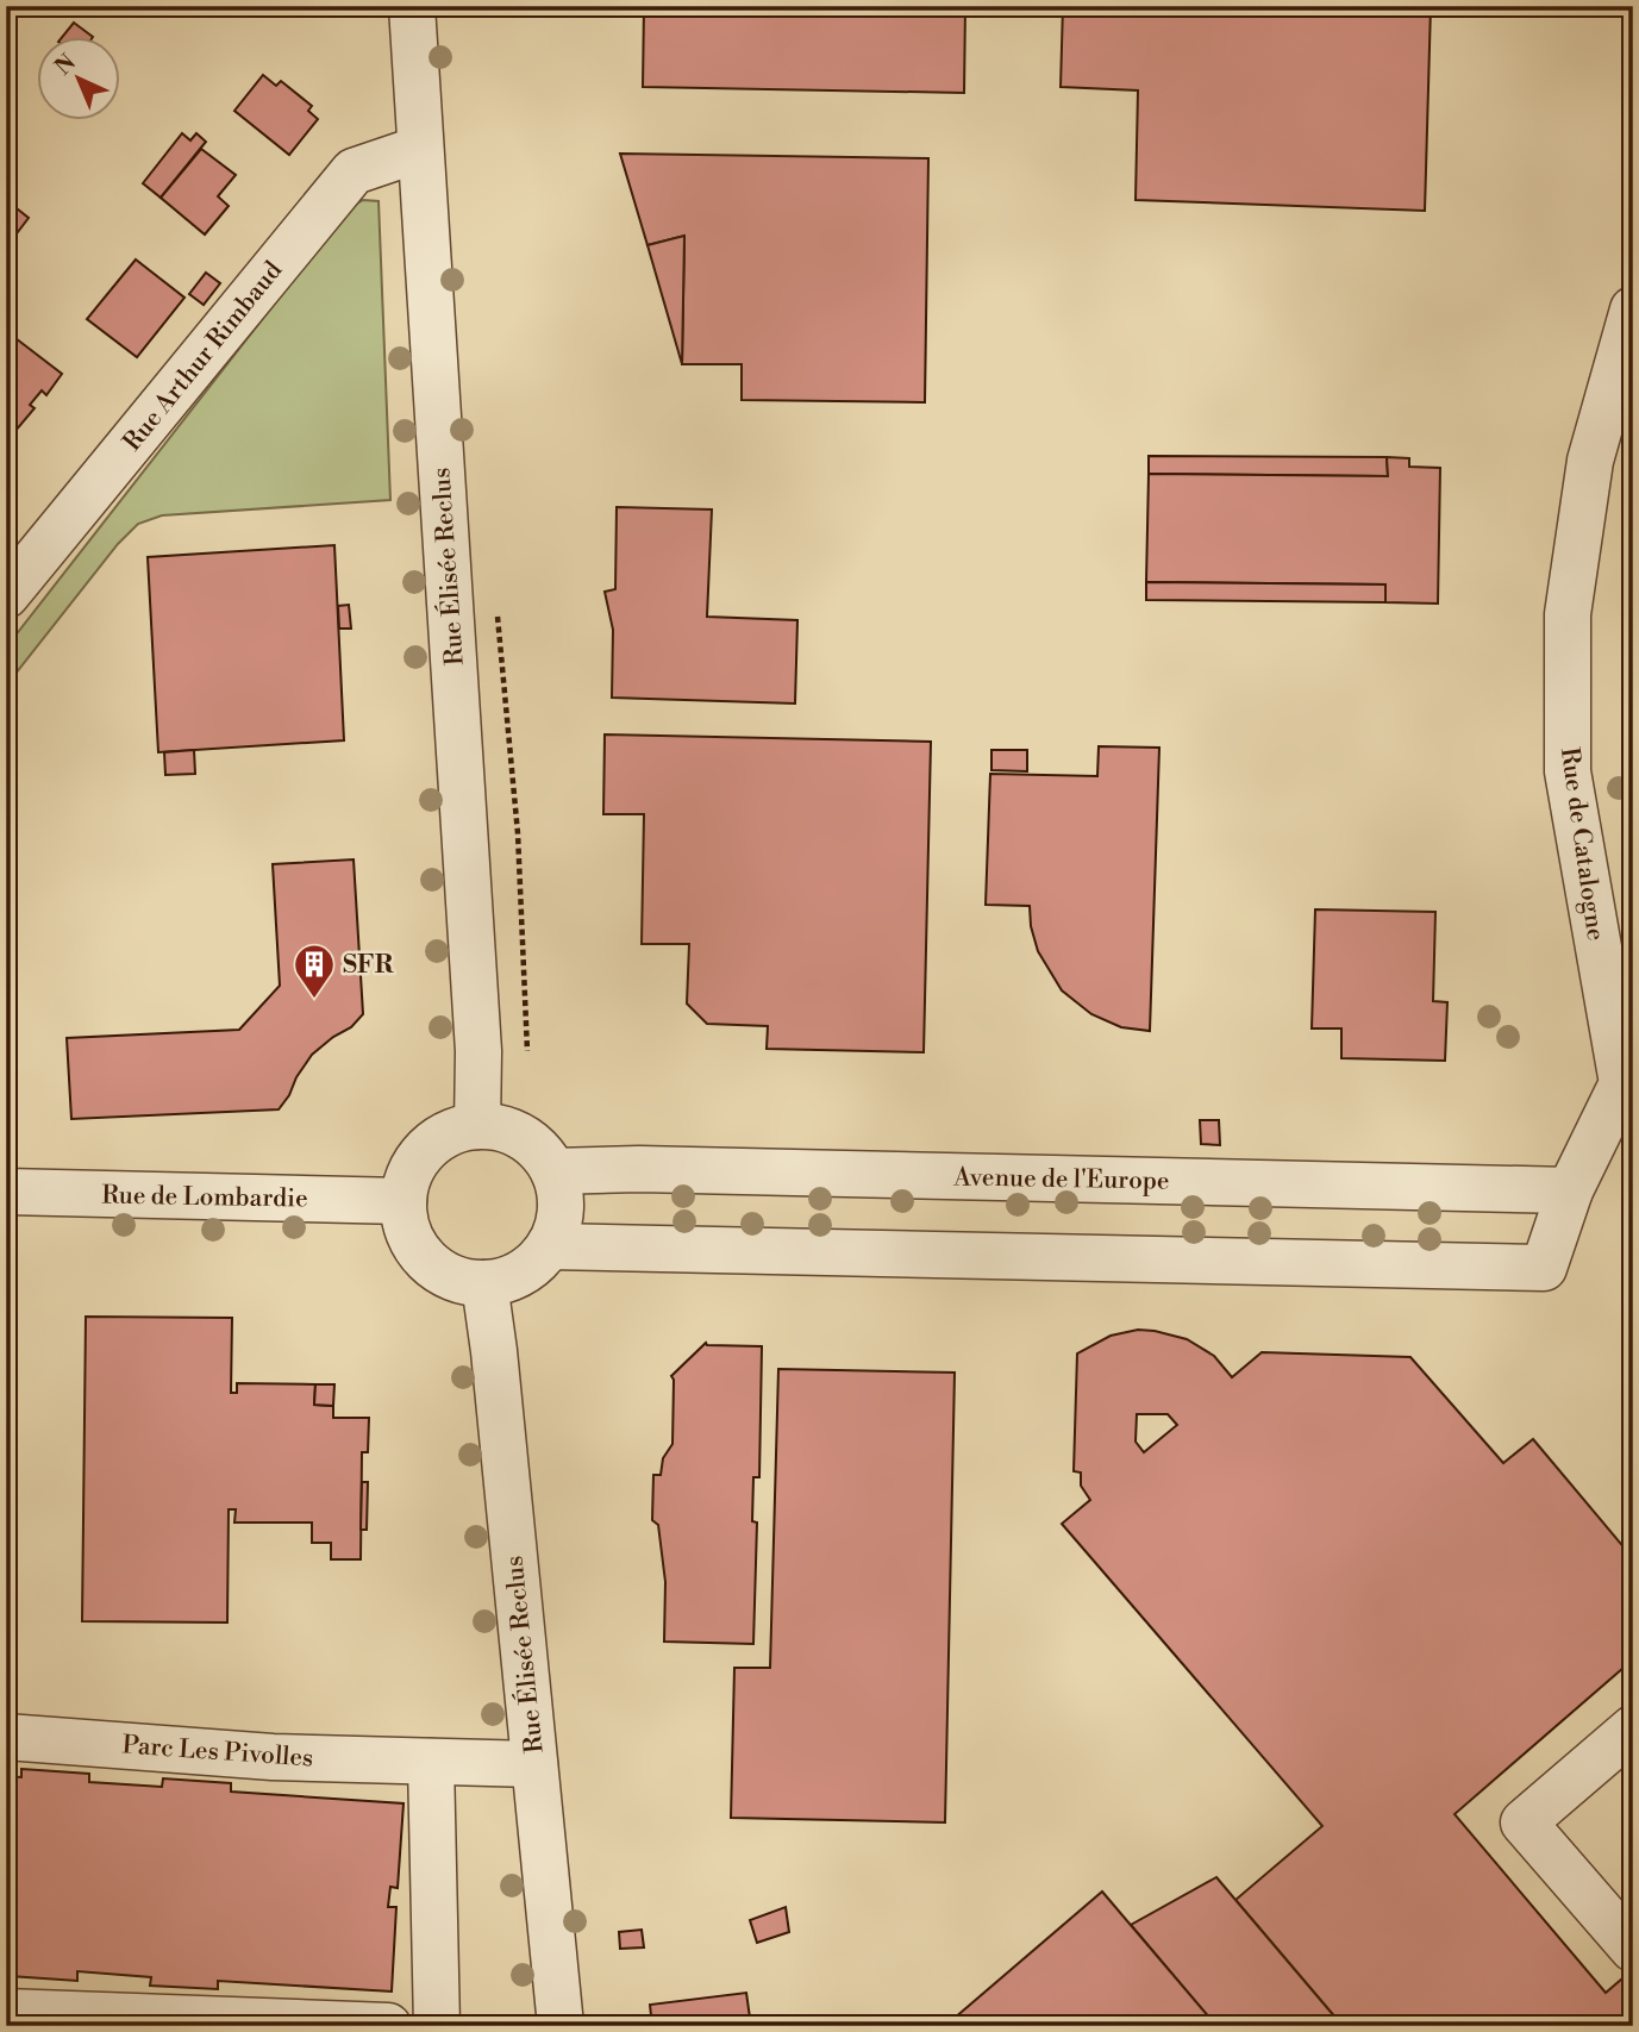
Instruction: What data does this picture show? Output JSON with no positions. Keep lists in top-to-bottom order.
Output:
{
  "streets": {
    "street": [
      "Rue Arthur Rimbaud",
      "Rue Élisée Reclus",
      "Rue de Catalogne",
      "Avenue de l'Europe",
      "Rue de Lombardie",
      "Parc Les Pivolles"
    ]
  },
  "crossings": [
    ["Rue Arthur Rimbaud", "Rue Élisée Reclus"],
    ["Rue Élisée Reclus", "Rue de Catalogne"],
    ["Rue Élisée Reclus", "Avenue de l'Europe"],
    ["Rue Élisée Reclus", "Rue de Lombardie"],
    ["Rue Élisée Reclus", "Parc Les Pivolles"],
    ["Rue de Catalogne", "Avenue de l'Europe"],
    ["Rue de Catalogne", "Rue de Lombardie"],
    ["Avenue de l'Europe", "Rue de Lombardie"]
  ],
  "places": {
    "building": ["SFR"]
  },
  "north": "top left"
}
